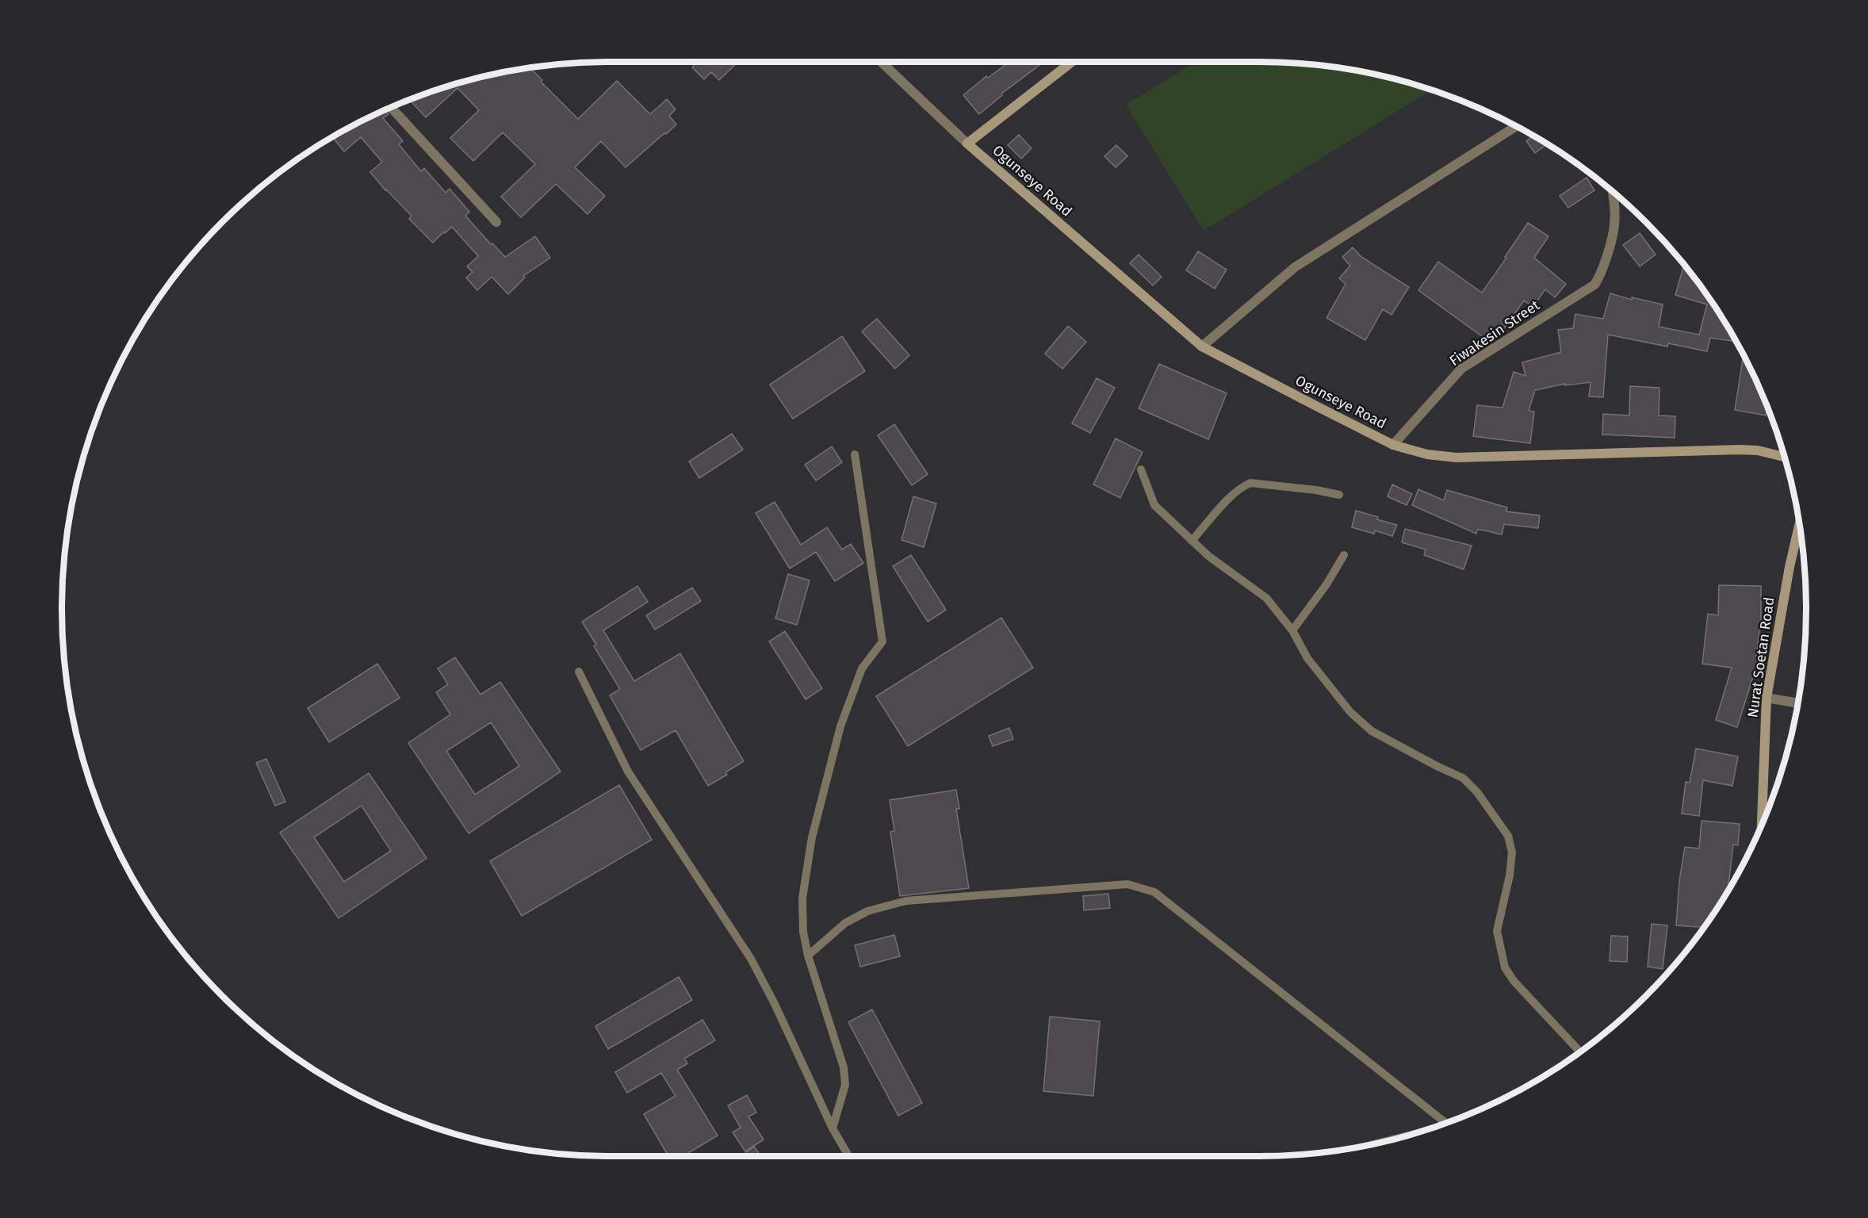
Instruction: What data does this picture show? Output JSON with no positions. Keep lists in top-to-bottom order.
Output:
{
  "streets": {
    "street": ["Ogunseye Road", "Fiwakesin Street", "Nurat Soetan Road"]
  },
  "crossings": [
    ["Ogunseye Road", "Fiwakesin Street"]
  ]
}
